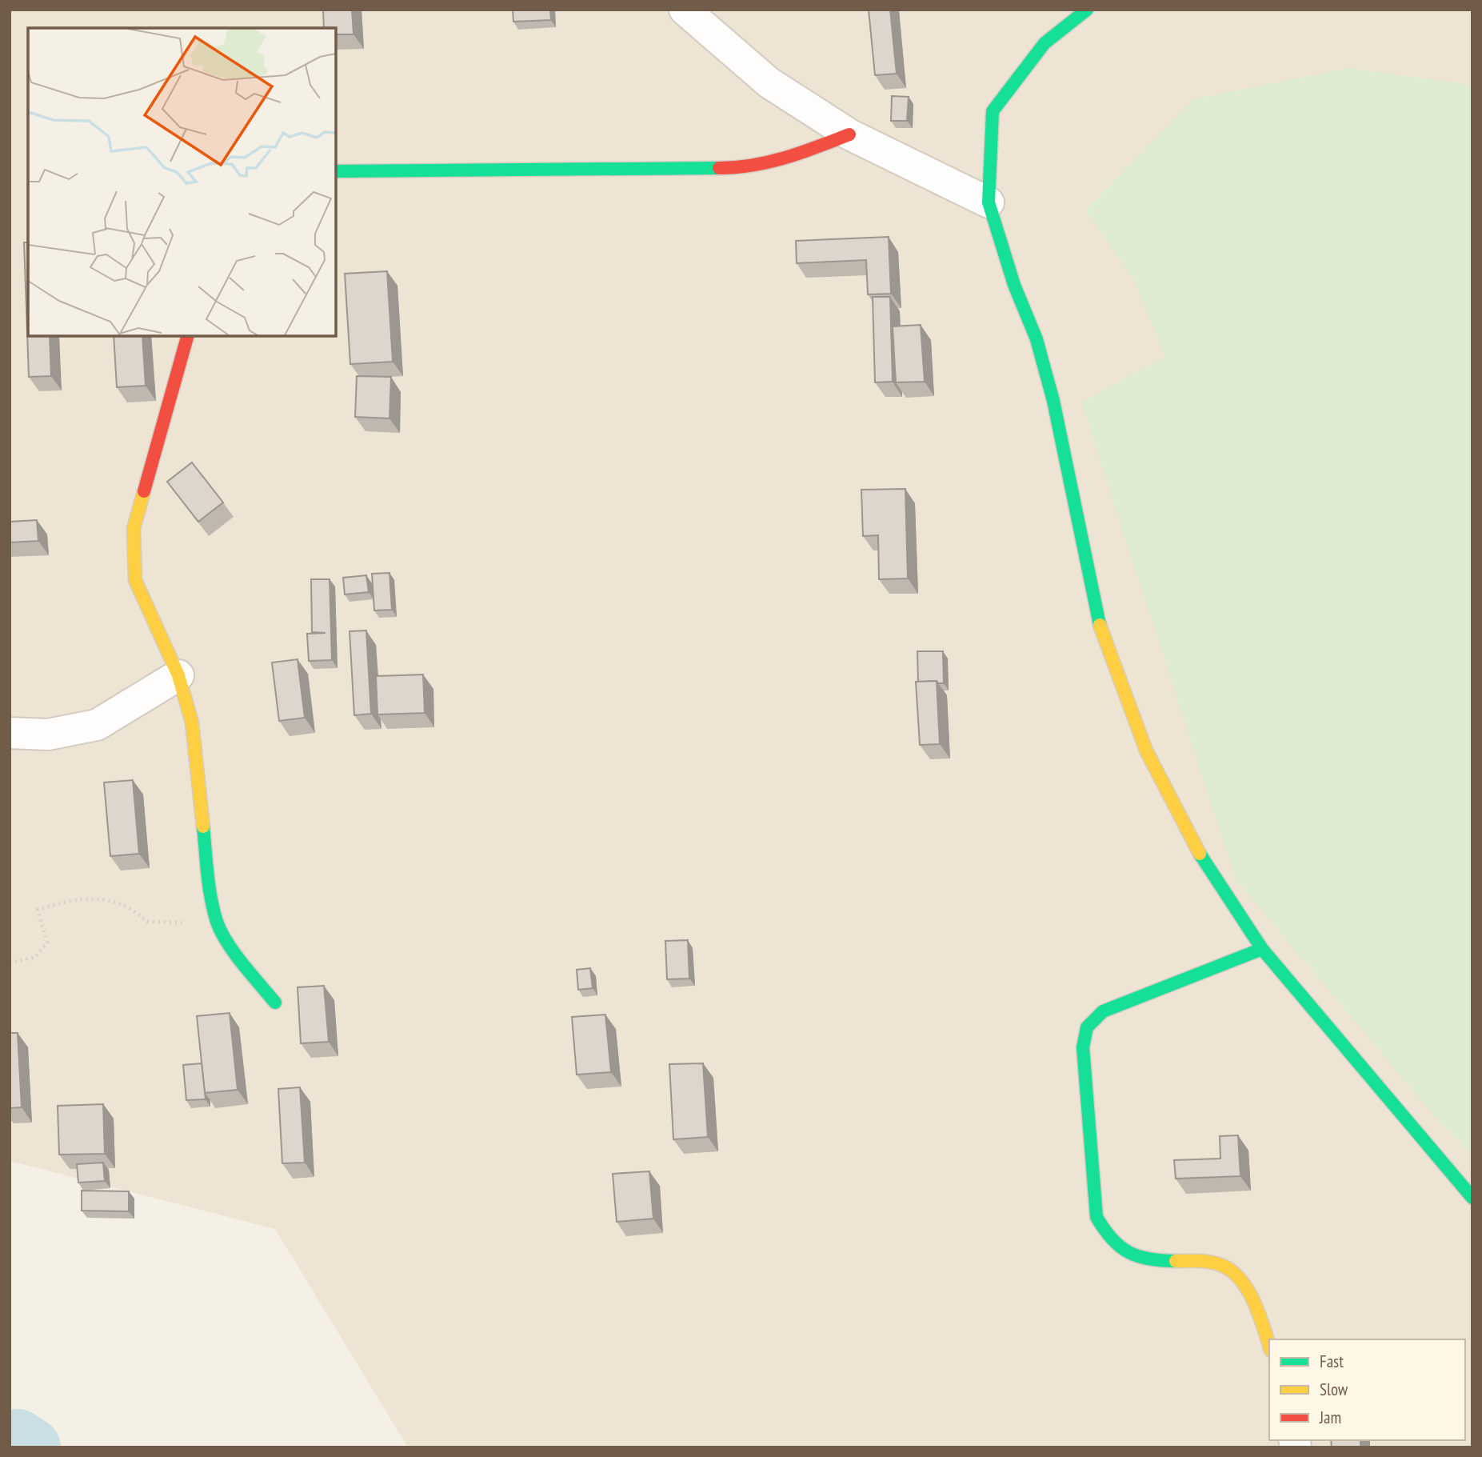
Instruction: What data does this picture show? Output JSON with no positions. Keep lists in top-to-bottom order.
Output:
{
  "legend": ["Fast", "Slow", "Jam"]
}
